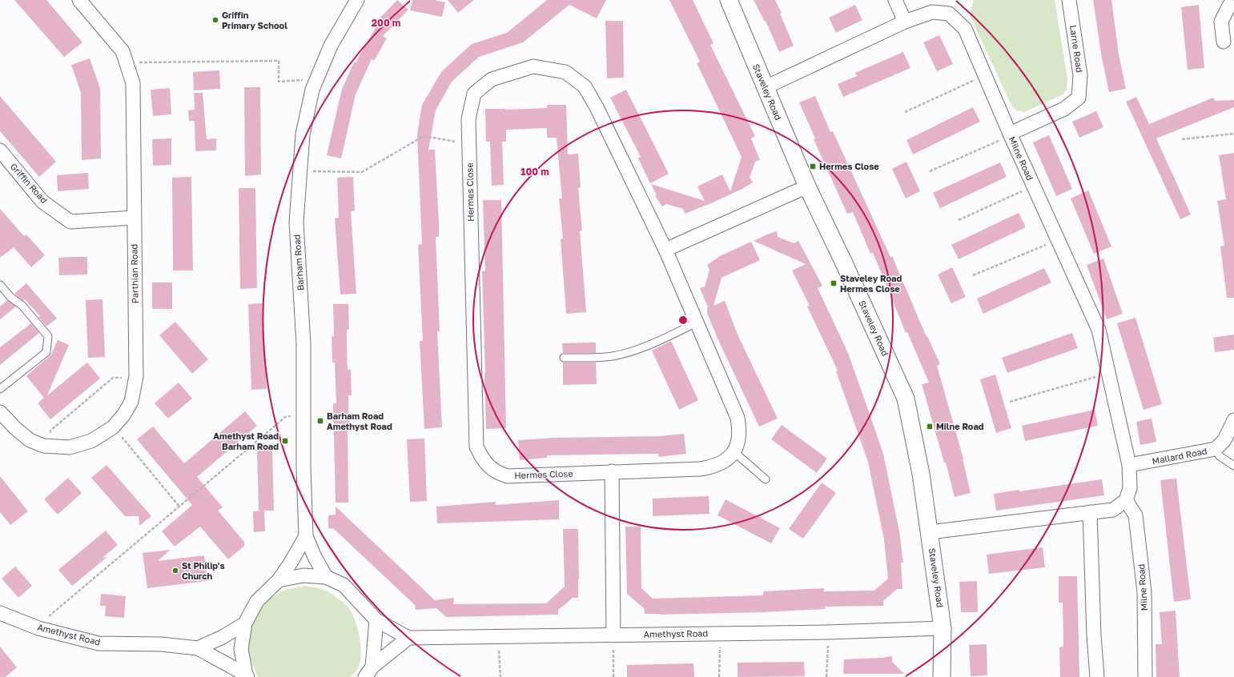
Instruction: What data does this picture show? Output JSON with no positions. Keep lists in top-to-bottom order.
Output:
{
  "streets": {
    "street": [
      "Larne Road",
      "Staveley Road",
      "Milne Road",
      "Griffin Road",
      "Hermes Close",
      "Barham Road",
      "Parthian Road",
      "Mallard Road",
      "Amethyst Road"
    ]
  },
  "crossings": [
    ["Larne Road", "Milne Road"],
    ["Staveley Road", "Milne Road"],
    ["Staveley Road", "Amethyst Road"],
    ["Milne Road", "Mallard Road"],
    ["Griffin Road", "Parthian Road"],
    ["Barham Road", "Amethyst Road"]
  ],
  "places": {
    "other": ["Griffin Primary School", "St Philip's Church"],
    "transit": [
      "Hermes Close",
      "Staveley Road Hermes Close",
      "Barham Road Amethyst Road",
      "Milne Road",
      "Amethyst Road Barham Road"
    ]
  },
  "rings": ["200 m", "100 m"]
}
